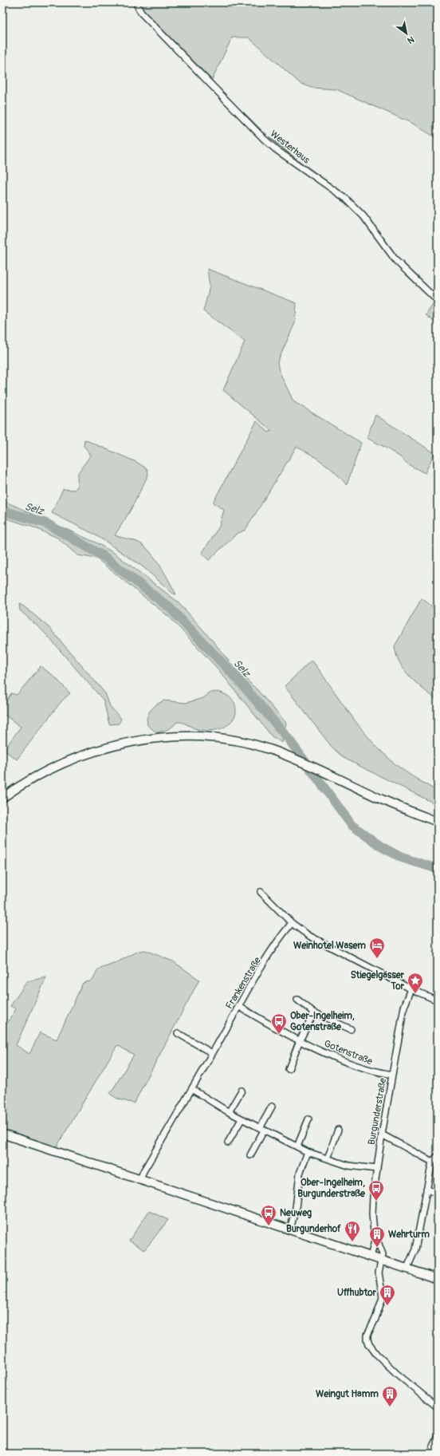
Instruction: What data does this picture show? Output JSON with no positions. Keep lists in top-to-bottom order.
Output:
{
  "streets": {
    "street": [
      "Westerhaus",
      "Frankenstraße",
      "Gotenstraße",
      "Burgunderstraße"
    ]
  },
  "crossings": [
    ["Frankenstraße", "Gotenstraße"],
    ["Gotenstraße", "Burgunderstraße"]
  ],
  "water": ["Selz"],
  "places": {
    "hotel": ["Weinhotel Wasem"],
    "place": ["Stiegelgässer Tor"],
    "bus stop": ["Ober-Ingelheim, Gotenstraße", "Ober-Ingelheim, Burgunderstraße", "Neuweg"],
    "restaurant": ["Burgunderhof"],
    "building": ["Wehrturm", "Uffhubtor", "Weingut Hamm"]
  },
  "north": "bottom right"
}
